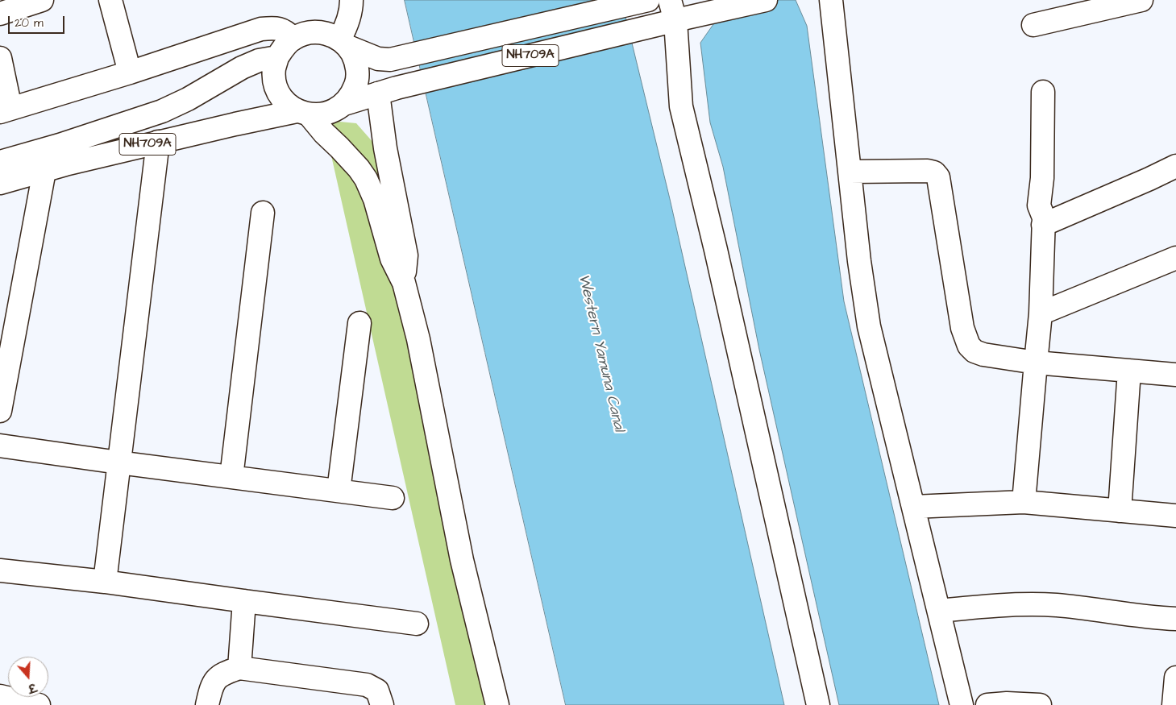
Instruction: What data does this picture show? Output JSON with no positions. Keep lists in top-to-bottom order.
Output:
{
  "streets": {
    "main road": ["NH709A"]
  },
  "water": ["Western Yamuna Canal"],
  "scale_bar": "20 m",
  "north": "bottom"
}
